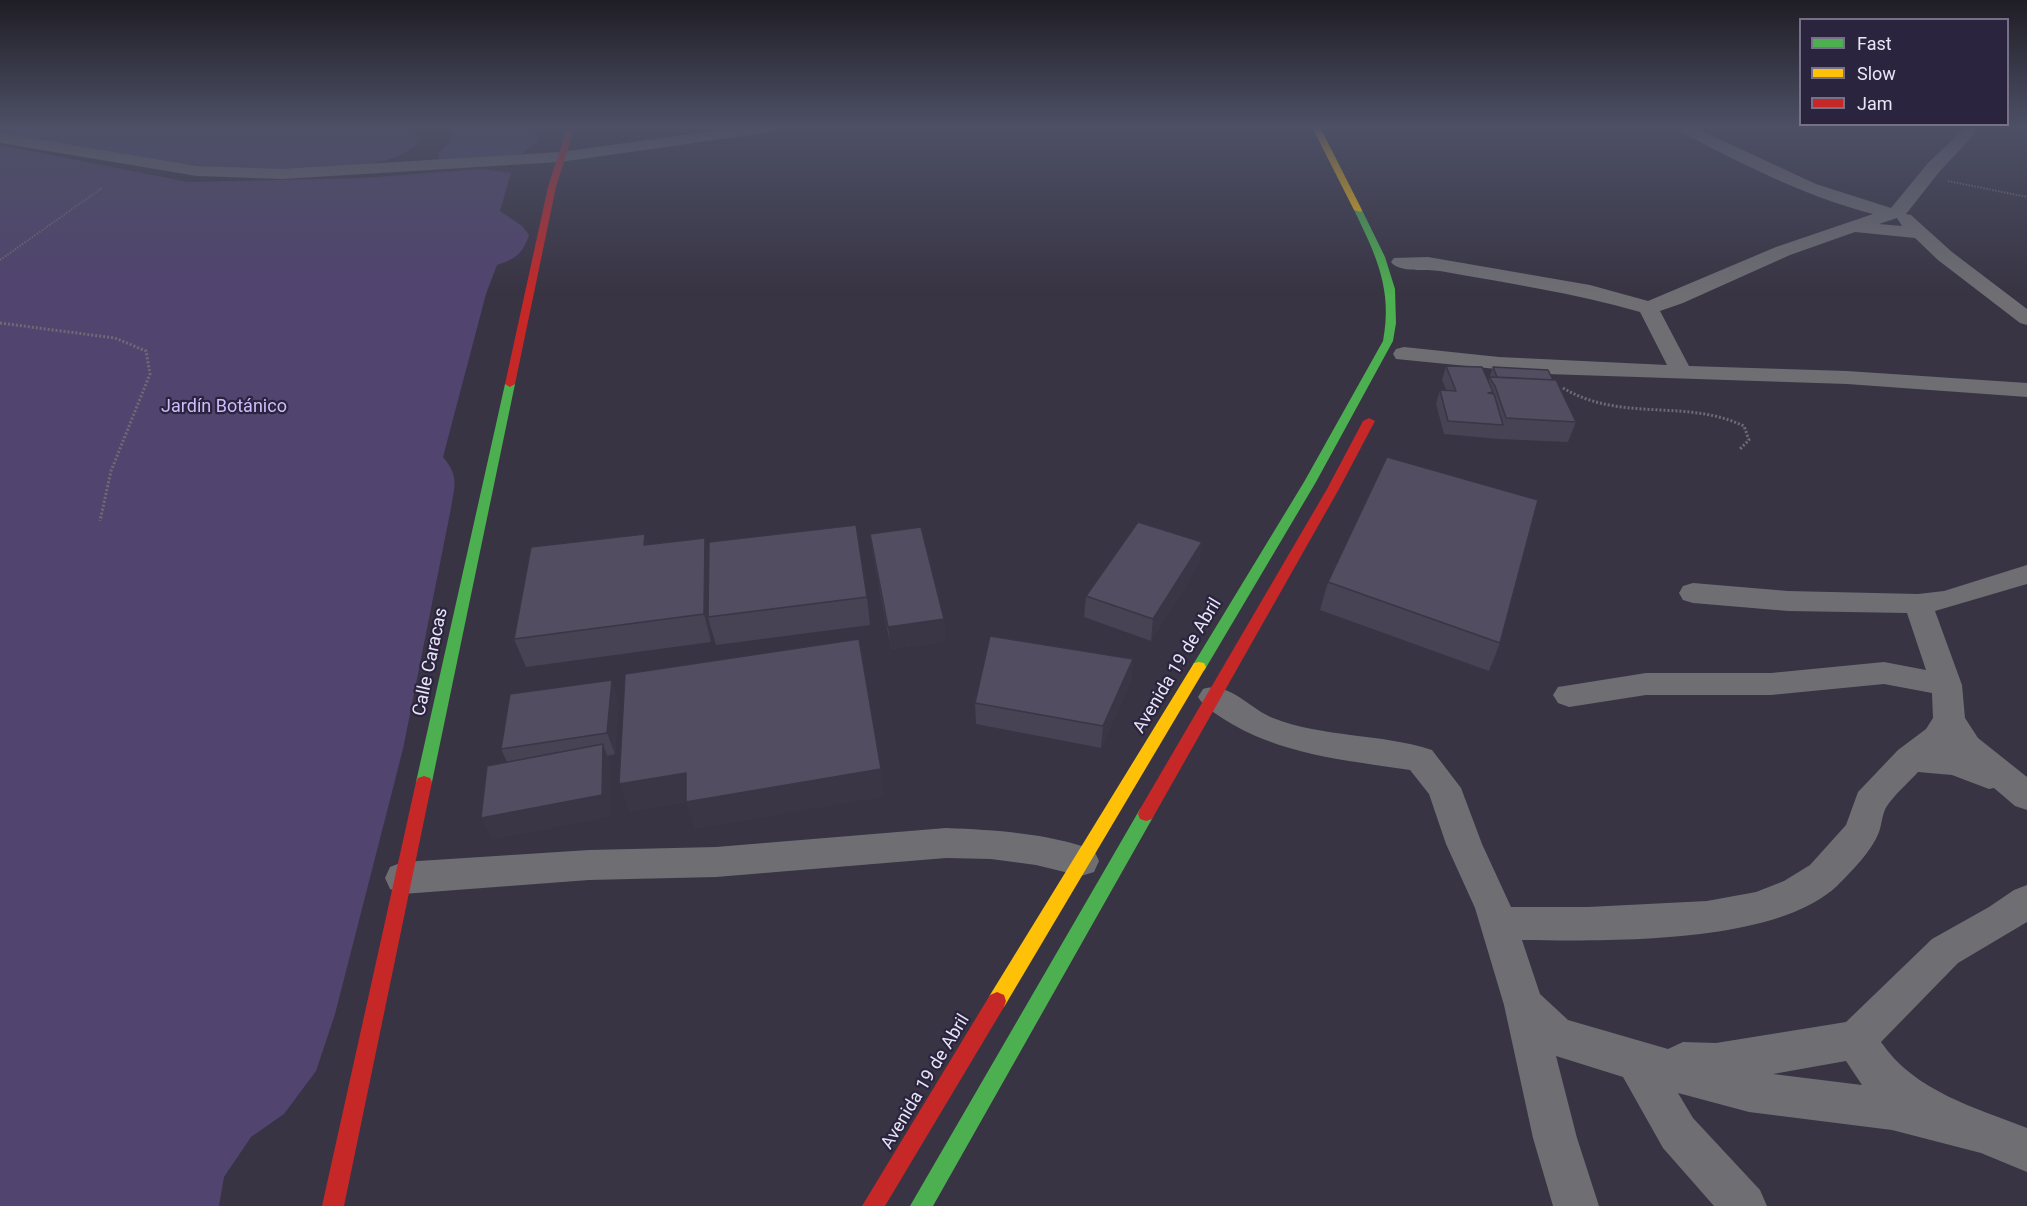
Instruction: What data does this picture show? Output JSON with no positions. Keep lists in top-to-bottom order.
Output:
{
  "streets": {
    "street": ["Calle Caracas", "Avenida 19 de Abril"]
  },
  "parks": ["Jardín Botánico"],
  "legend": ["Fast", "Slow", "Jam"]
}
